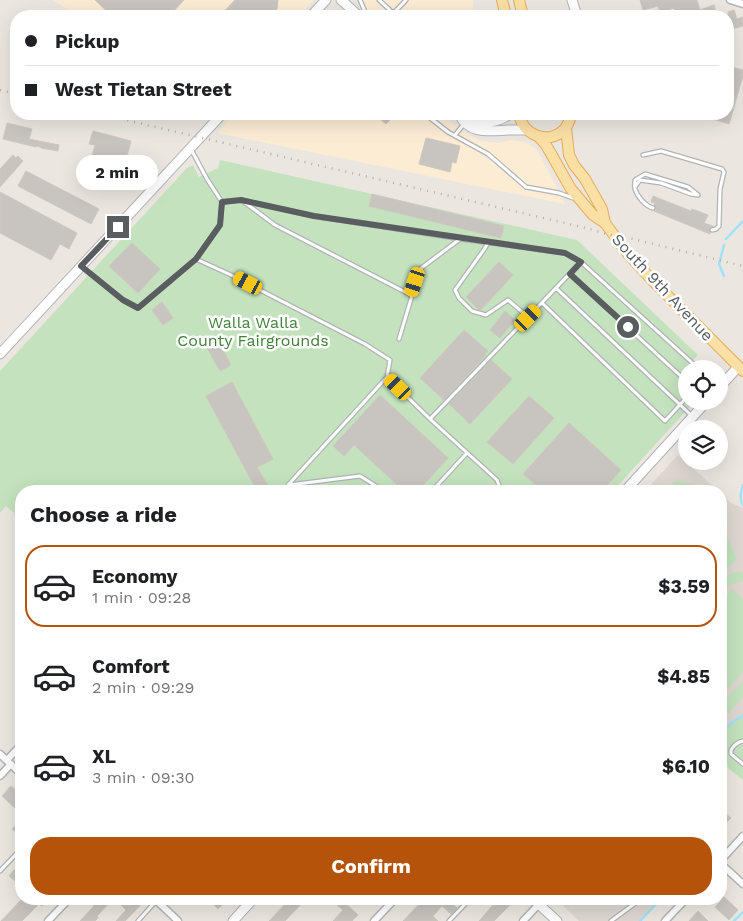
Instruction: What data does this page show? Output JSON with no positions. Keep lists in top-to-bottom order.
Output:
{
  "streets": {
    "main road": ["South 9th Avenue"]
  },
  "parks": ["Walla Walla County Fairgrounds"],
  "page": {
    "banner": ["Pickup", "West Tietan Street"],
    "bubble": "2 min",
    "heading": "Choose a ride",
    "list": [
      {
        "name": "Economy",
        "note": "1 min · 09:28",
        "value": "$3.59"
      },
      {
        "name": "Comfort",
        "note": "2 min · 09:29",
        "value": "$4.85"
      },
      {
        "name": "XL",
        "note": "3 min · 09:30",
        "value": "$6.10"
      }
    ],
    "buttons": "Confirm"
  }
}
